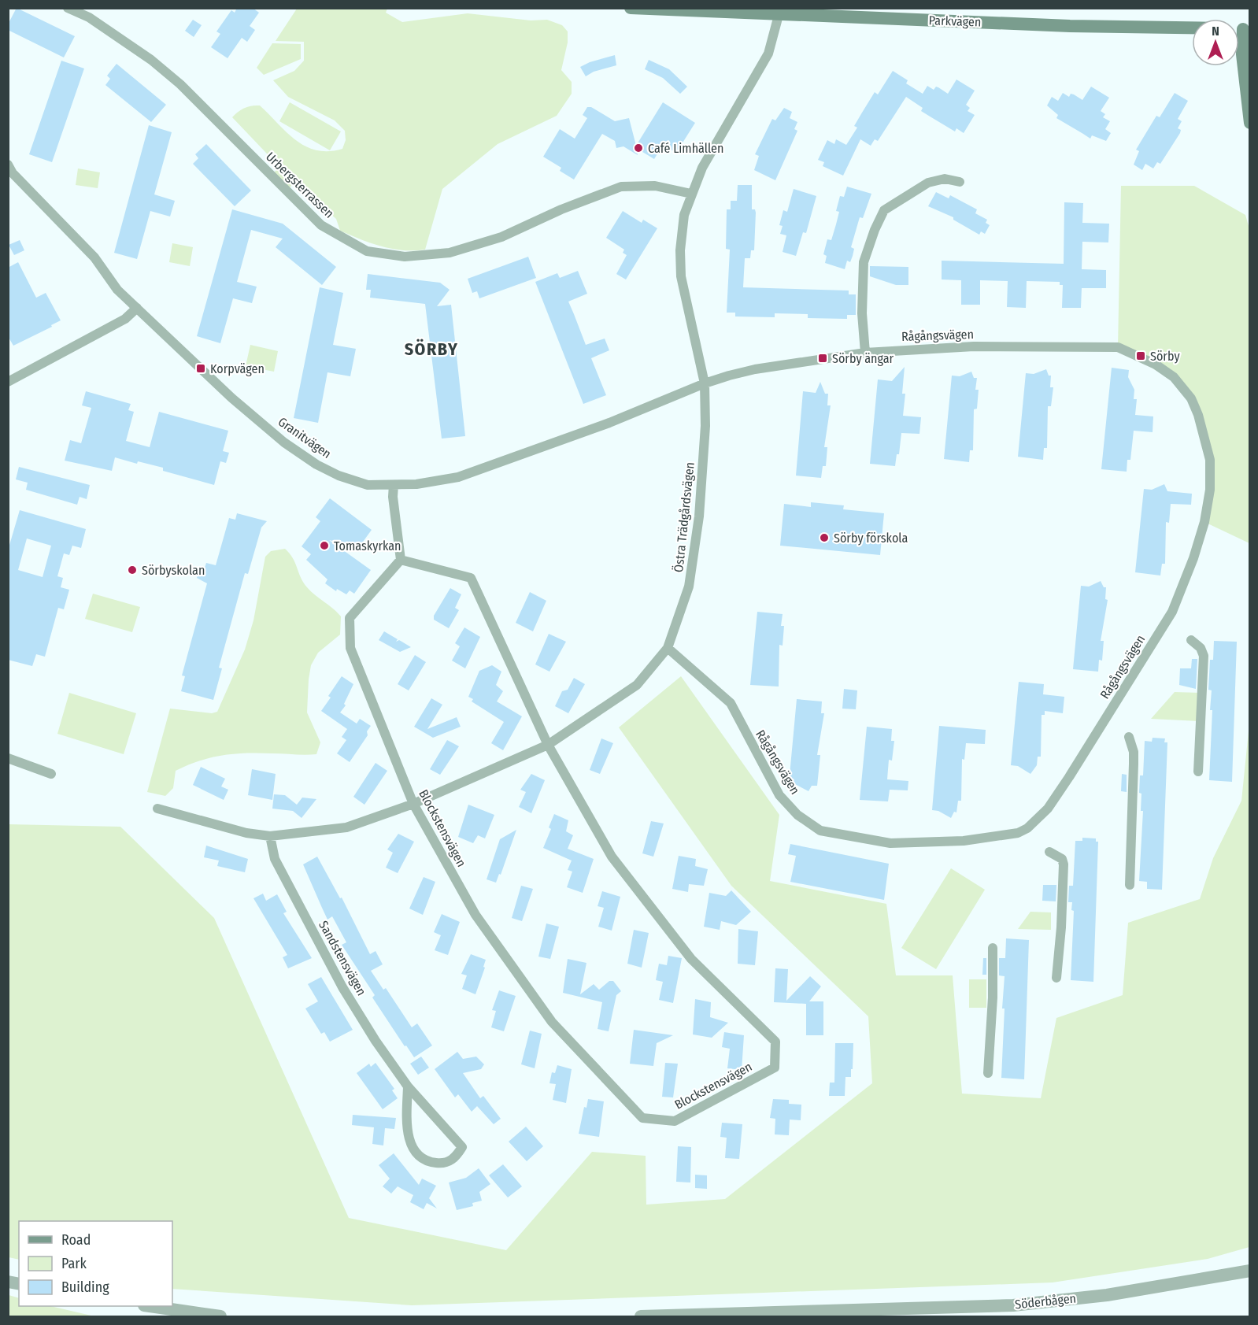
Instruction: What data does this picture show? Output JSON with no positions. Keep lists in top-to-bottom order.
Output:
{
  "streets": {
    "main road": ["Parkvägen"],
    "street": [
      "Urbergsterrassen",
      "Rågångsvägen",
      "Granitvägen",
      "Östra Trädgårdsvägen",
      "Blockstensvägen",
      "Sandstensvägen",
      "Söderbågen"
    ]
  },
  "crossings": [
    ["Parkvägen", "Östra Trädgårdsvägen"],
    ["Urbergsterrassen", "Östra Trädgårdsvägen"],
    ["Rågångsvägen", "Granitvägen"],
    ["Rågångsvägen", "Östra Trädgårdsvägen"],
    ["Granitvägen", "Östra Trädgårdsvägen"],
    ["Östra Trädgårdsvägen", "Blockstensvägen"],
    ["Östra Trädgårdsvägen", "Sandstensvägen"]
  ],
  "districts": ["SÖRBY"],
  "places": {
    "other": [
      "Café Limhällen",
      "Sörby förskola",
      "Tomaskyrkan",
      "Sörbyskolan"
    ],
    "transit": ["Sörby", "Sörby ängar", "Korpvägen"]
  },
  "legend": ["Road", "Park", "Building"],
  "north": "top"
}
